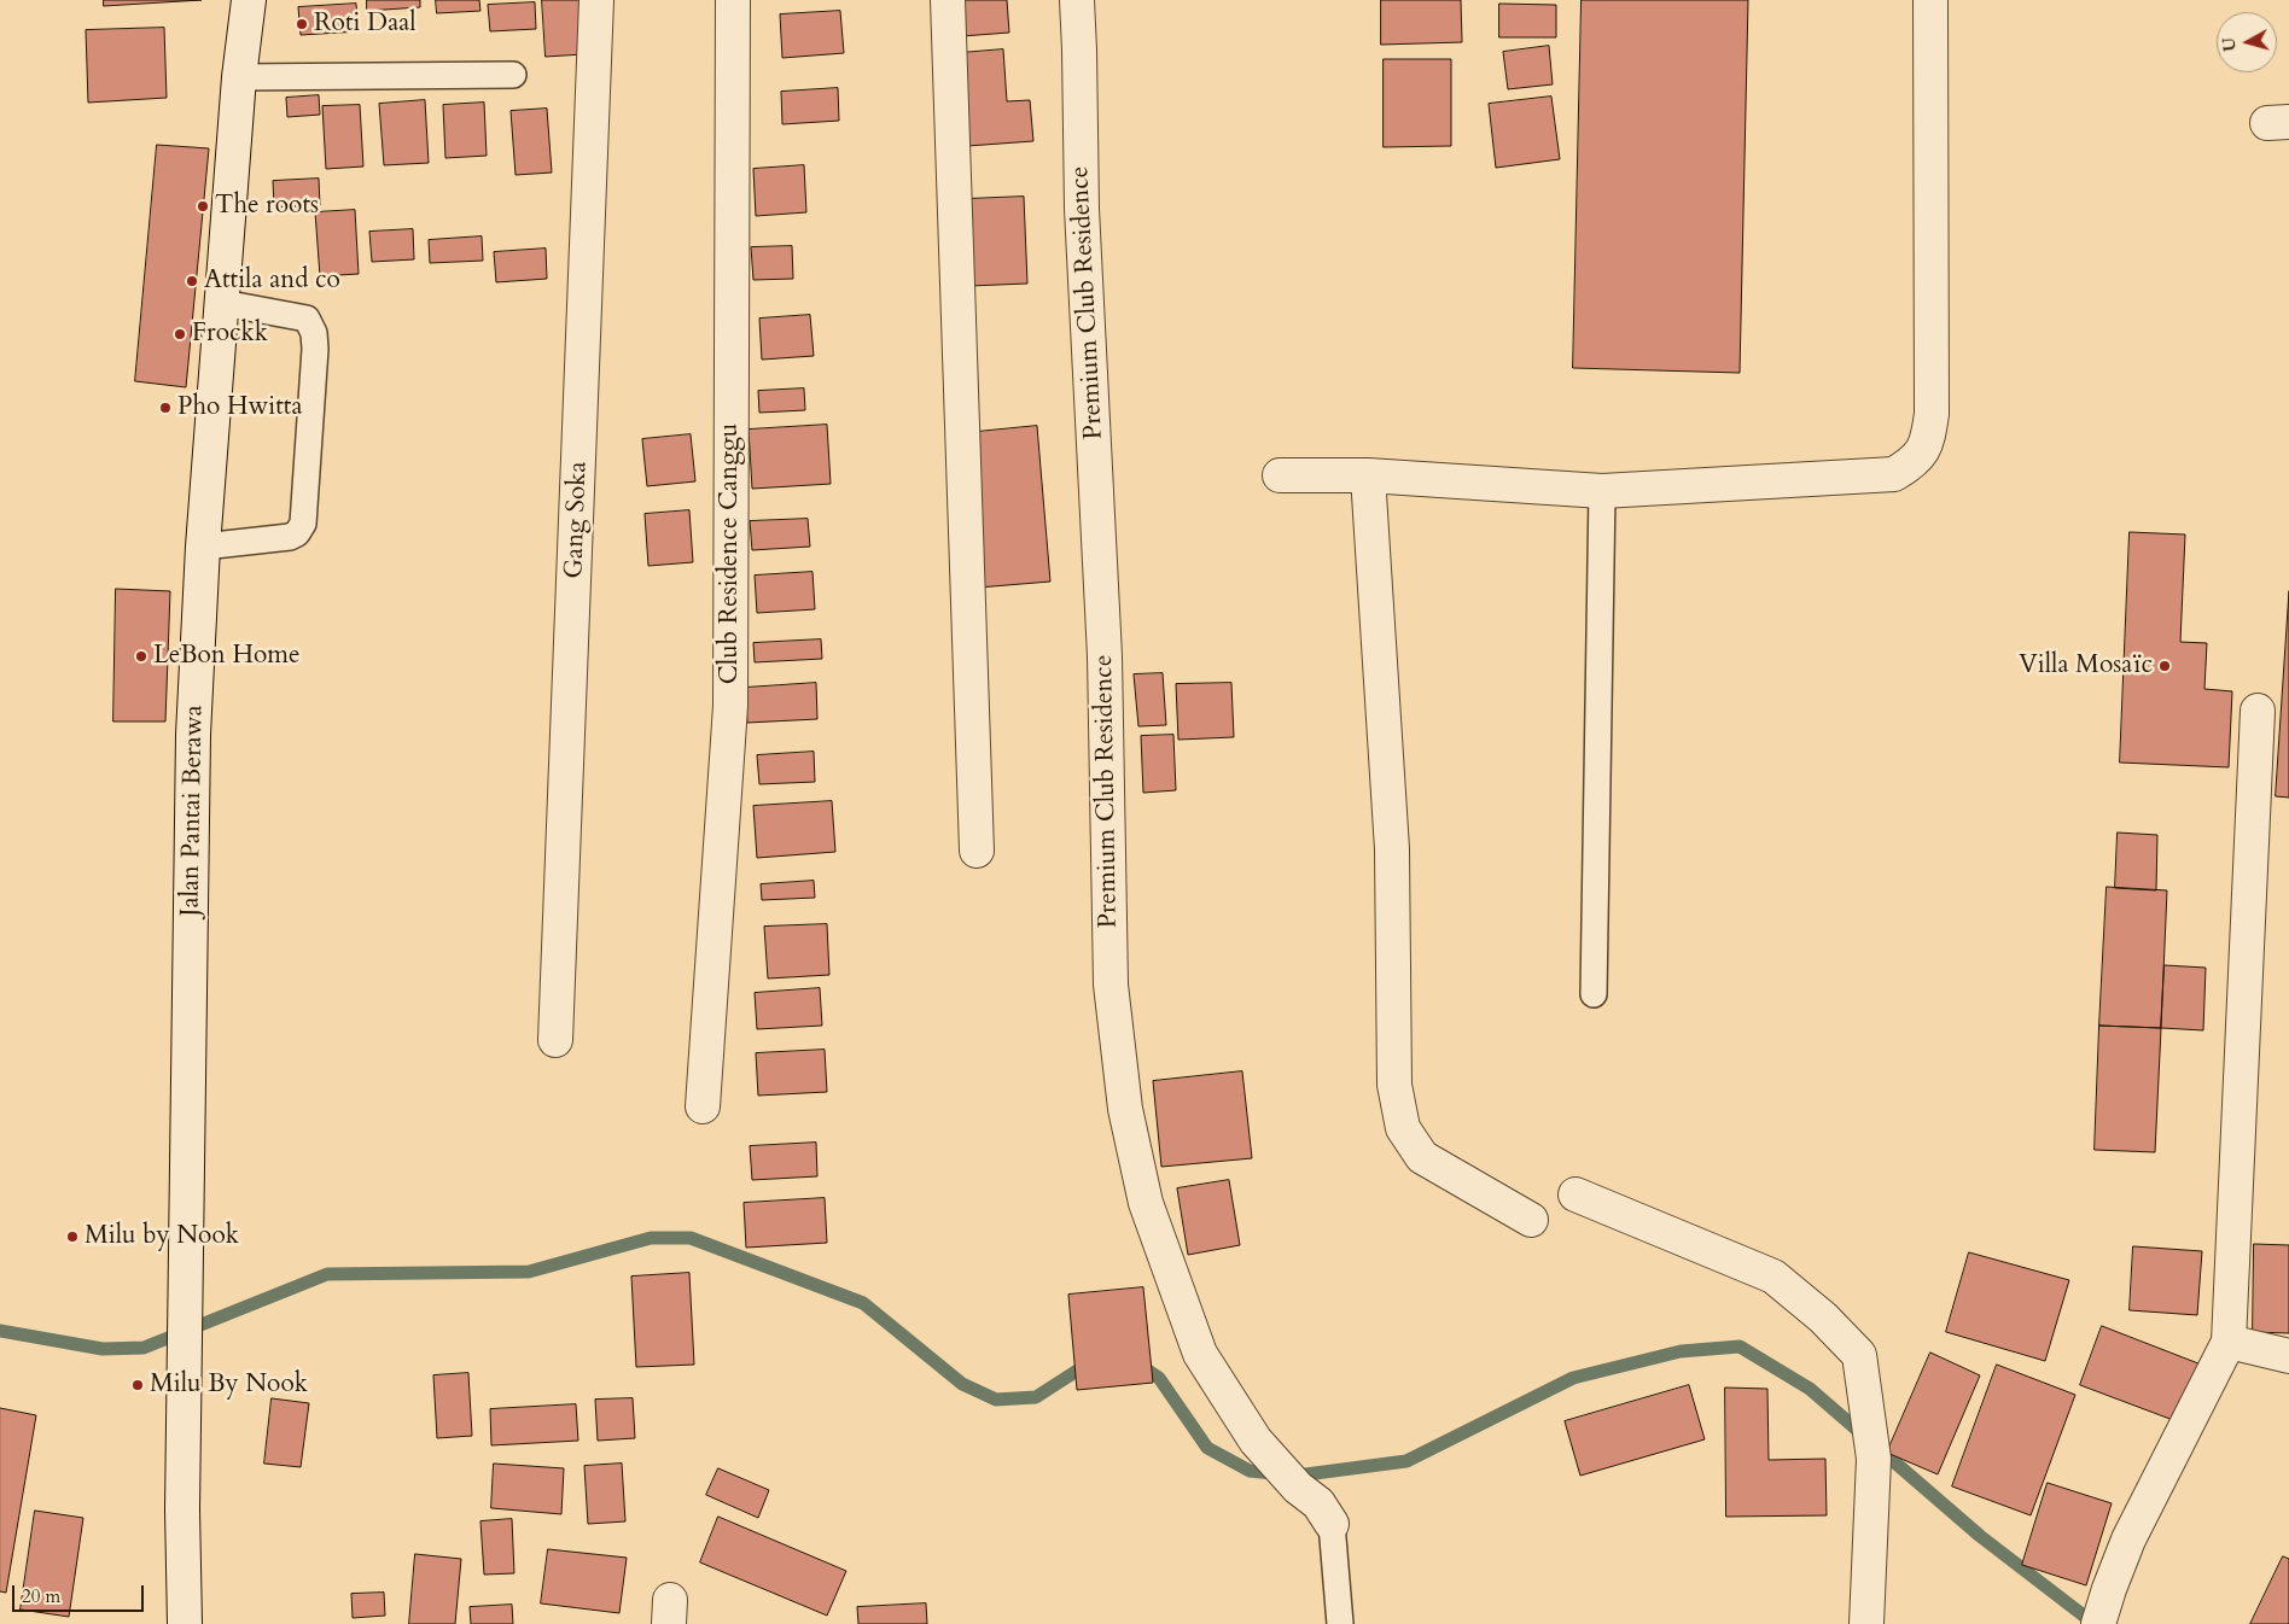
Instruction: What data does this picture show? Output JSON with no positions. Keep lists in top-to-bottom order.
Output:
{
  "streets": {
    "street": [
      "Premium Club Residence",
      "Gang Soka",
      "Club Residence Canggu",
      "Jalan Pantai Berawa"
    ]
  },
  "places": [
    "Roti Daal",
    "The roots",
    "Attila and co",
    "Frockk",
    "Pho Hwitta",
    "LeBon Home",
    "Villa Mosaïc",
    "Milu by Nook",
    "Milu By Nook"
  ],
  "scale_bar": "20 m",
  "north": "left"
}
